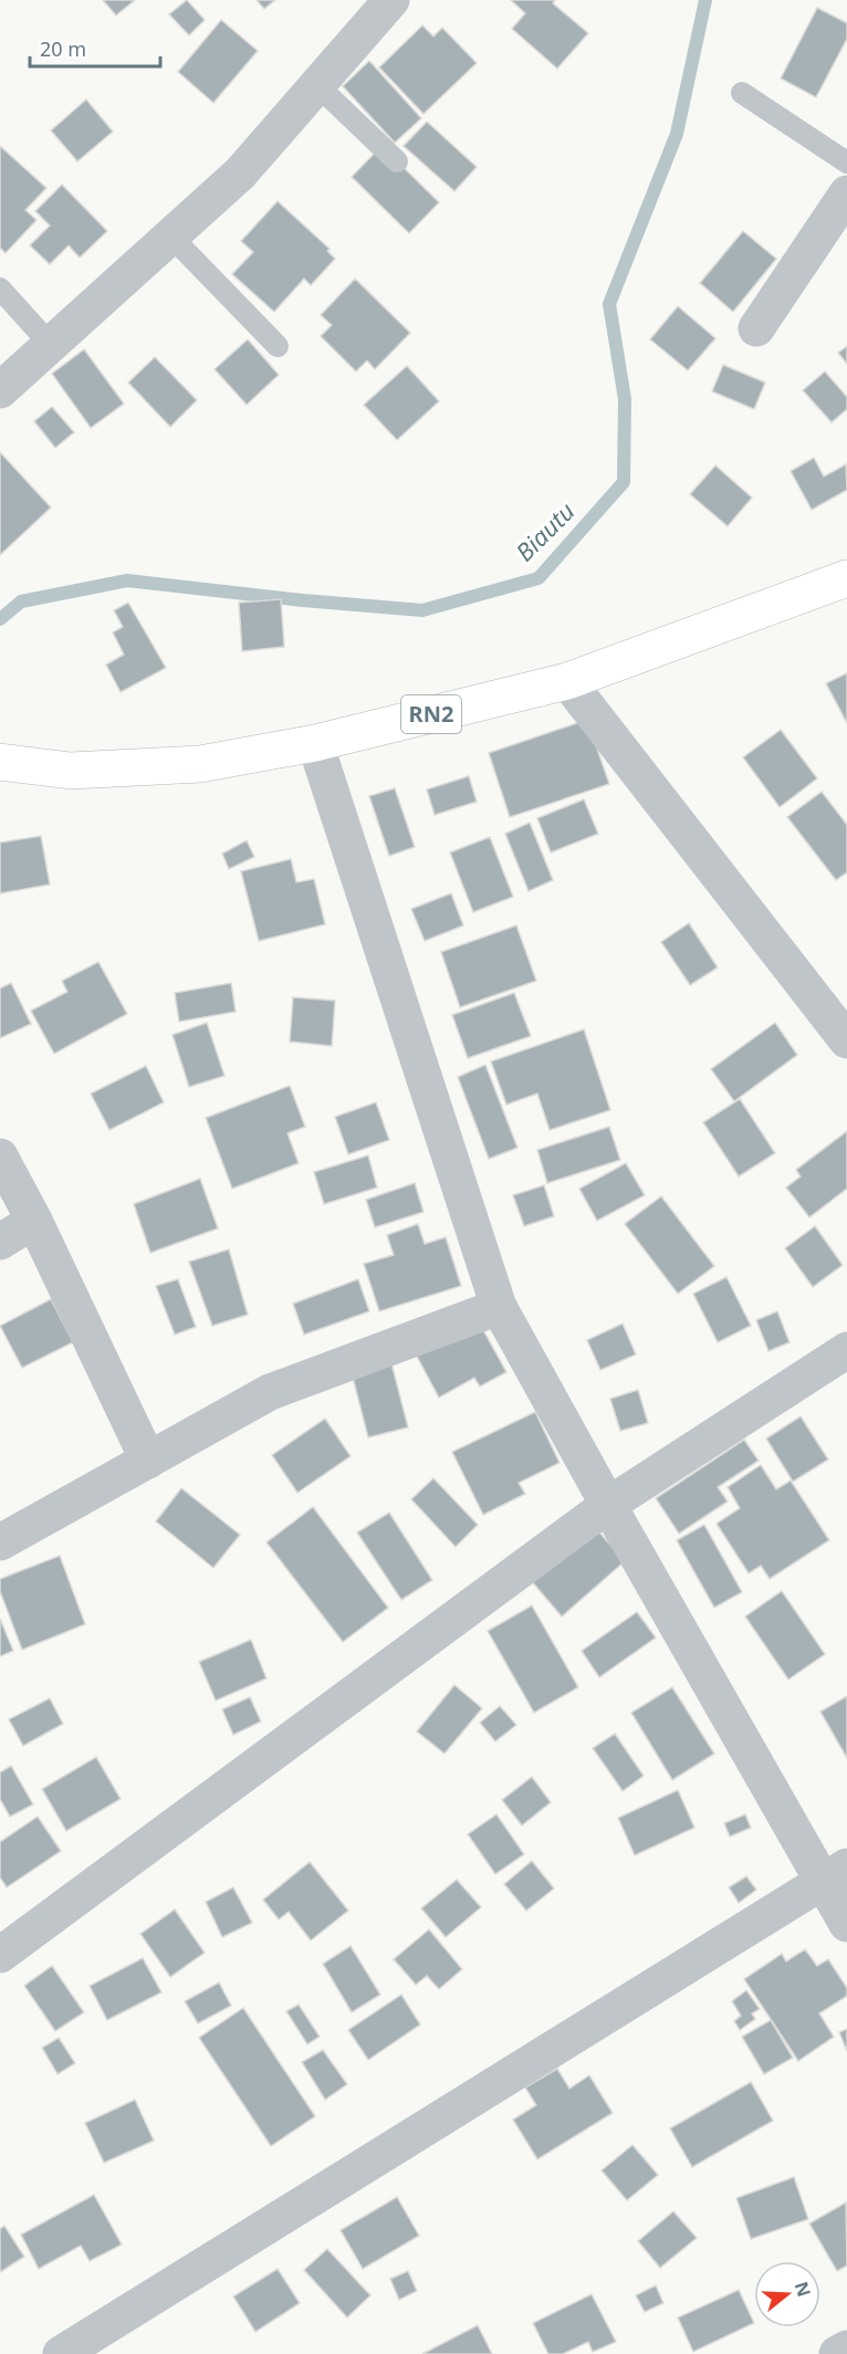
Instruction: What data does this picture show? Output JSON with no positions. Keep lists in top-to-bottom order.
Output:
{
  "streets": {
    "highway": ["RN2"]
  },
  "water": ["Biautu"],
  "scale_bar": "20 m",
  "north": "right"
}
